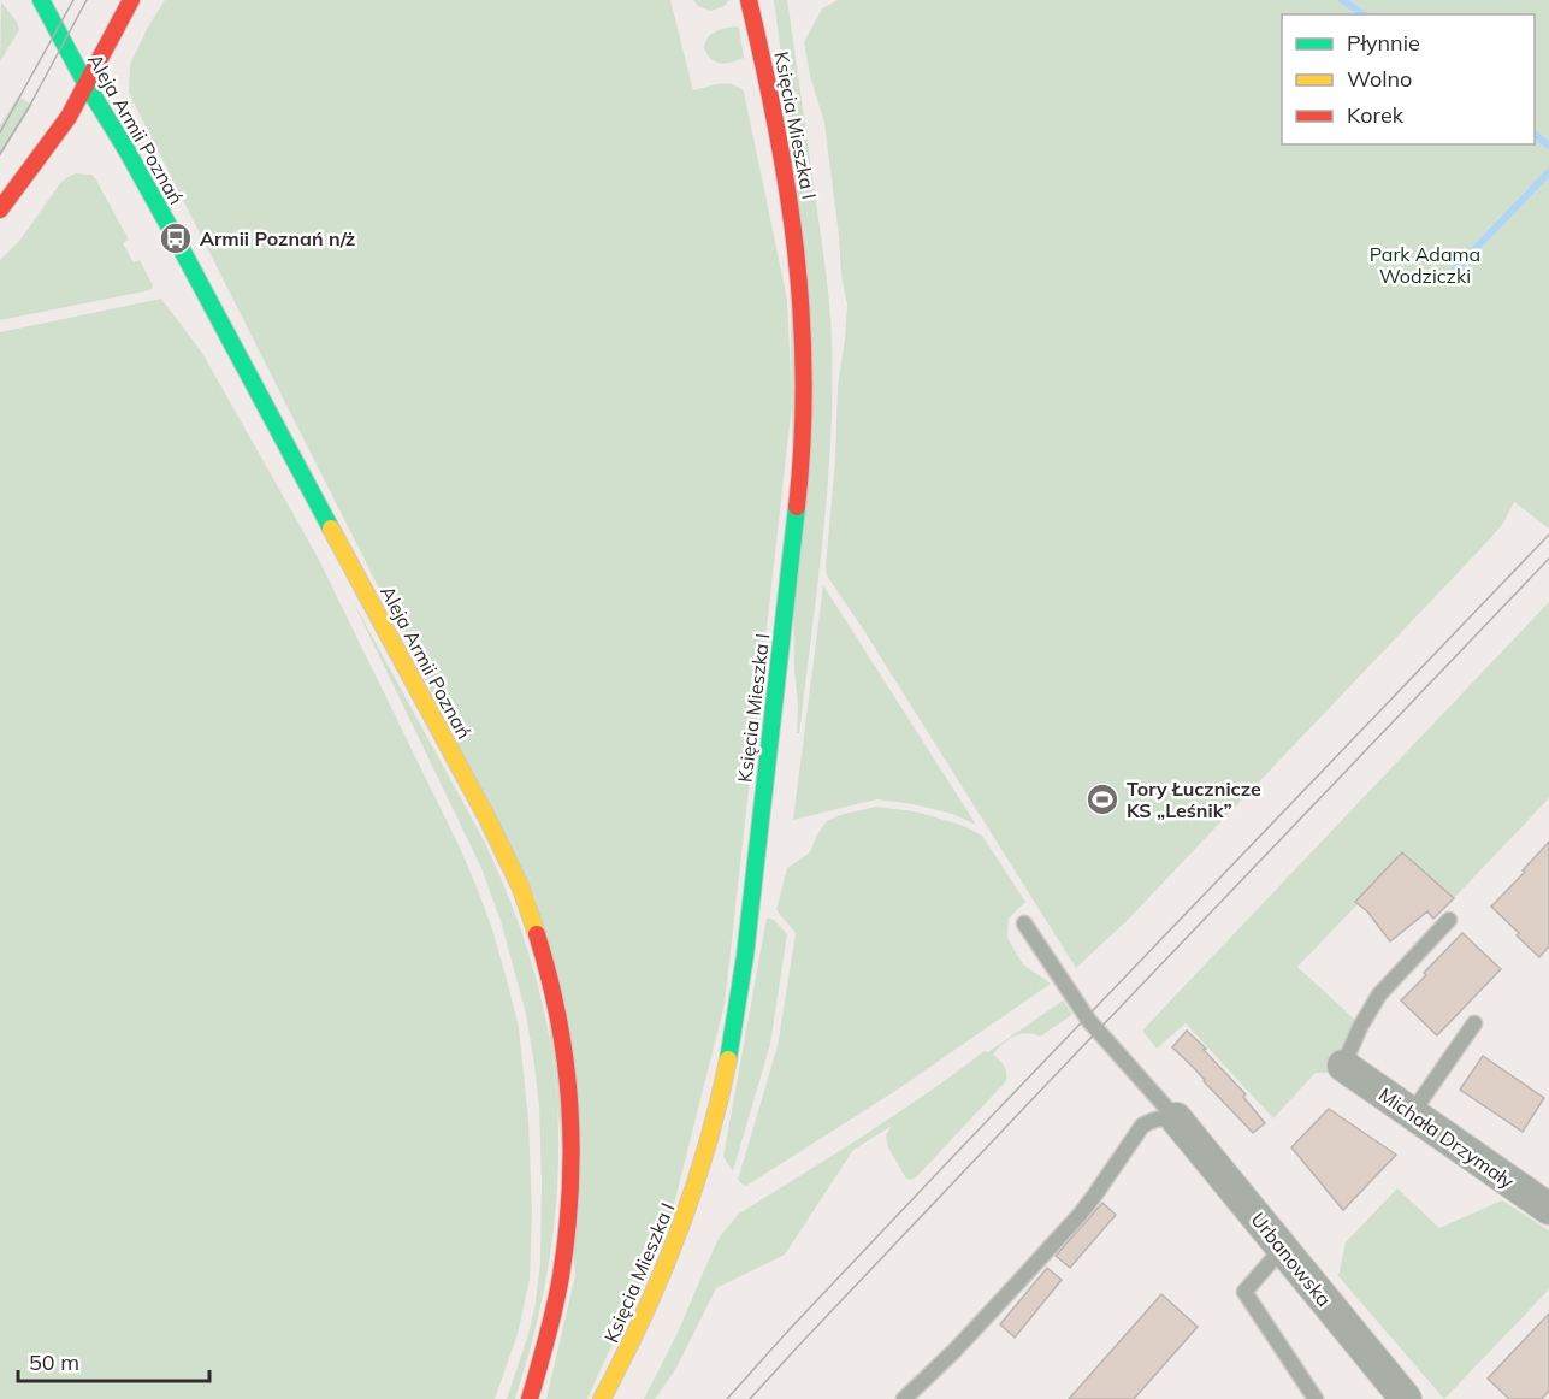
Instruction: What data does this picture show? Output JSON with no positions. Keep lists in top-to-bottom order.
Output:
{
  "streets": {
    "street": [
      "Księcia Mieszka I",
      "Aleja Armii Poznań",
      "Michała Drzymały",
      "Urbanowska"
    ]
  },
  "parks": ["Park Adama Wodziczki"],
  "places": {
    "bus stop": ["Armii Poznań n/ż"],
    "sports": ["Tory Łucznicze KS „Leśnik”"]
  },
  "legend": ["Płynnie", "Wolno", "Korek"],
  "scale_bar": "50 m"
}
